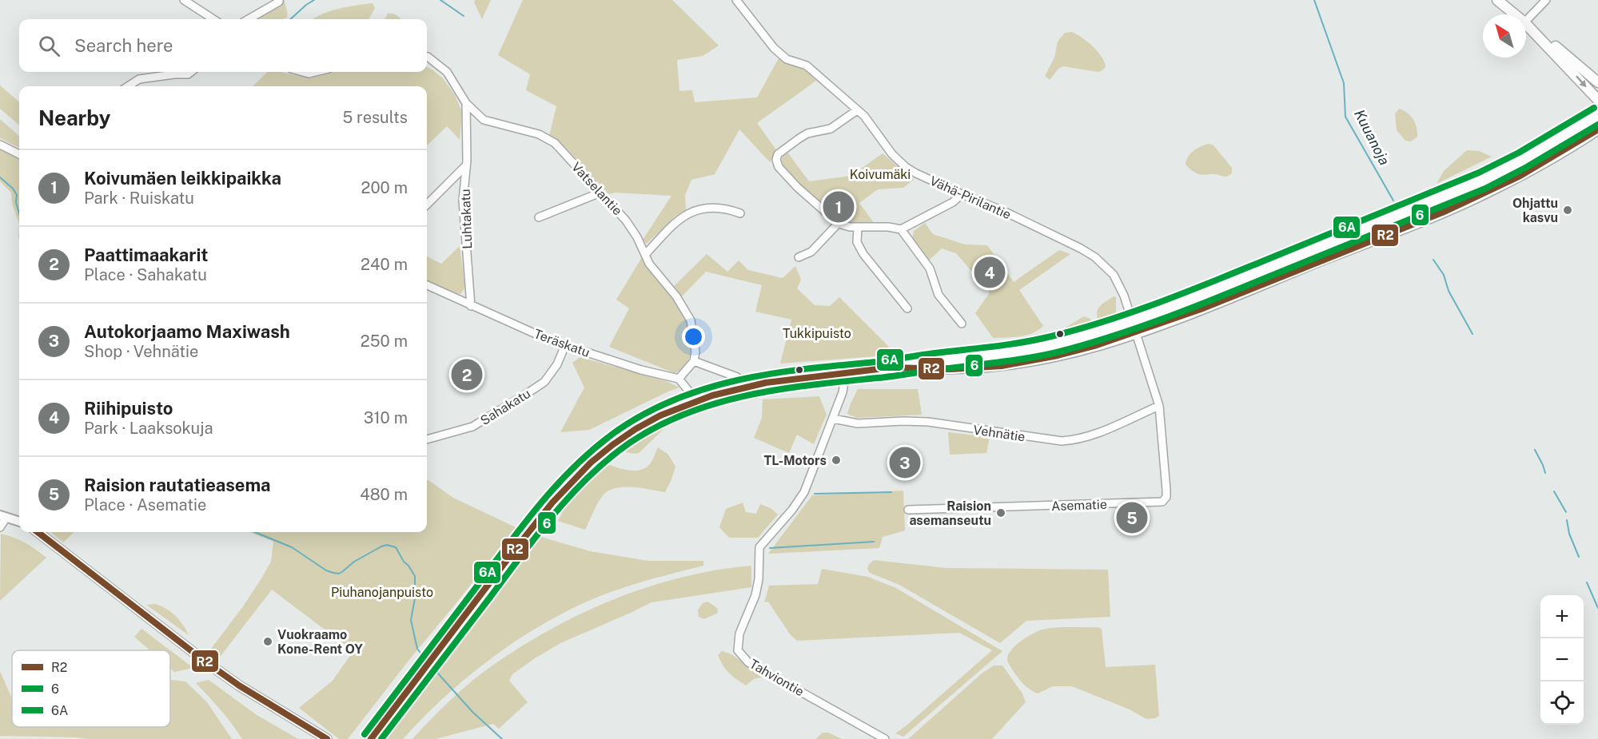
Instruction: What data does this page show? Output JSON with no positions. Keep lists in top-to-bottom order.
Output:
{
  "streets": {
    "street": [
      "Vatselantie",
      "Vähä-Pirilantie",
      "Luhtakatu",
      "Teräskatu",
      "Sahakatu",
      "Vehnätie",
      "Asematie",
      "Tahviontie"
    ]
  },
  "crossings": [
    ["Vatselantie", "Luhtakatu"],
    ["Vähä-Pirilantie", "Asematie"],
    ["Luhtakatu", "Teräskatu"],
    ["Teräskatu", "Sahakatu"],
    ["Vehnätie", "Asematie"],
    ["Vehnätie", "Tahviontie"]
  ],
  "water": ["Kuuanoja"],
  "parks": ["Koivumäki", "Tukkipuisto", "Piuhanojanpuisto"],
  "places": [
    "Ohjattu kasvu",
    "TL-Motors",
    "Raision asemanseutu",
    "Vuokraamo Kone-Rent OY"
  ],
  "lines": ["transit line 6A", "transit line 6", "transit line R2"],
  "legend": ["R2", "6", "6A"],
  "north": "top left",
  "page": {
    "search": "Search here",
    "heading": ["Nearby", "5 results"],
    "list": [
      {
        "mark": "1",
        "name": "Koivumäen leikkipaikka",
        "note": "Park · Ruiskatu",
        "value": "200 m"
      },
      {
        "mark": "2",
        "name": "Paattimaakarit",
        "note": "Place · Sahakatu",
        "value": "240 m"
      },
      {
        "mark": "3",
        "name": "Autokorjaamo Maxiwash",
        "note": "Shop · Vehnätie",
        "value": "250 m"
      },
      {
        "mark": "4",
        "name": "Riihipuisto",
        "note": "Park · Laaksokuja",
        "value": "310 m"
      },
      {
        "mark": "5",
        "name": "Raision rautatieasema",
        "note": "Place · Asematie",
        "value": "480 m"
      }
    ],
    "pins": [
      "1",
      "4",
      "2",
      "3",
      "5"
    ],
    "map_buttons": ["+", "−"]
  }
}
